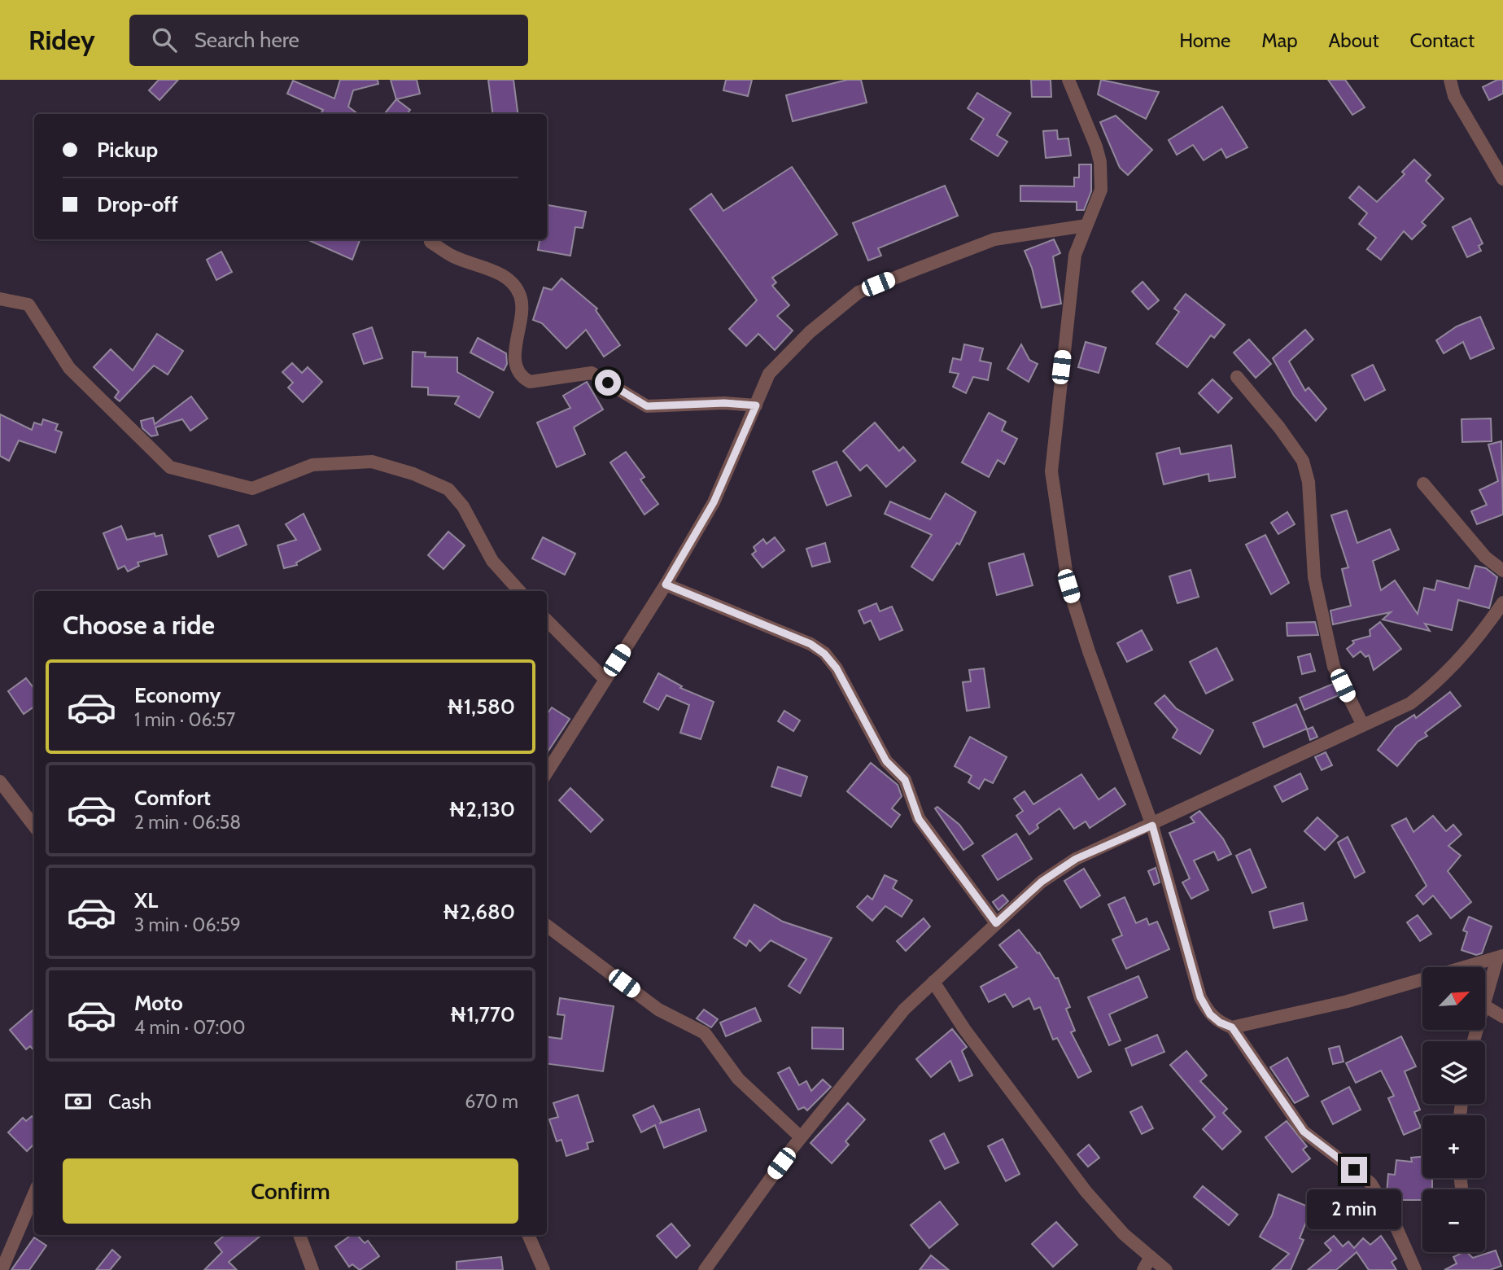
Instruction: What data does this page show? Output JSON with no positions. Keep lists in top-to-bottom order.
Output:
{
  "north": "top right",
  "page": {
    "header": "Ridey",
    "search": "Search here",
    "nav": [
      "Home",
      "Map",
      "About",
      "Contact"
    ],
    "banner": ["Pickup", "Drop-off"],
    "heading": "Choose a ride",
    "list": [
      {
        "name": "Economy",
        "note": "1 min · 06:57",
        "value": "₦1,580"
      },
      {
        "name": "Comfort",
        "note": "2 min · 06:58",
        "value": "₦2,130"
      },
      {
        "name": "XL",
        "note": "3 min · 06:59",
        "value": "₦2,680"
      },
      {
        "name": "Moto",
        "note": "4 min · 07:00",
        "value": "₦1,770"
      }
    ],
    "map_buttons": ["+", "−"],
    "pay": ["Cash", "670 m"],
    "buttons": "Confirm",
    "bubble": "2 min"
  }
}
